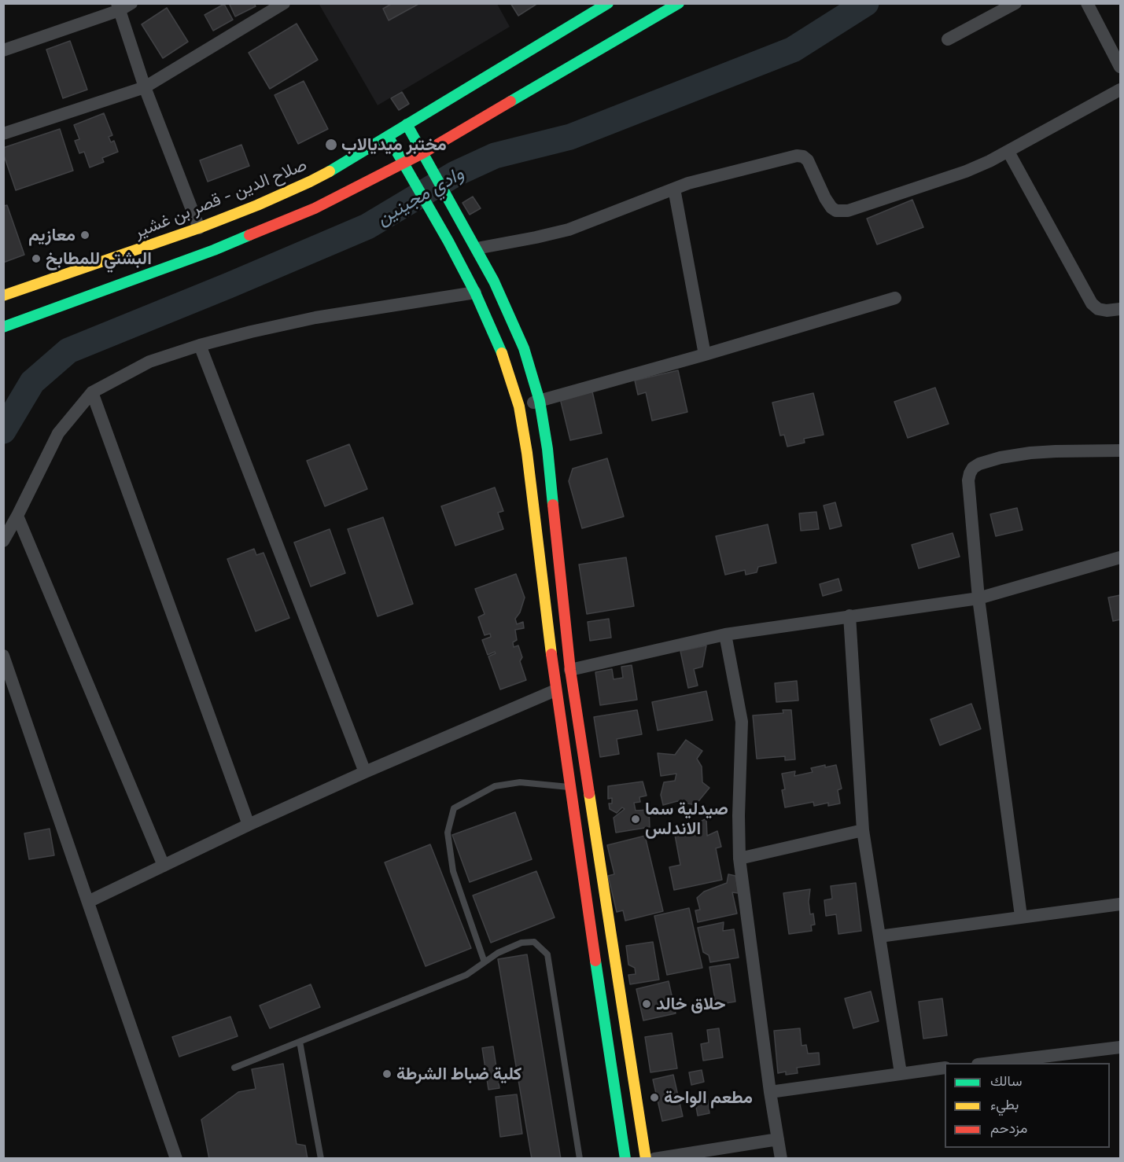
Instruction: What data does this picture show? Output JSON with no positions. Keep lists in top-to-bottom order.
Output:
{
  "streets": {
    "main road": ["صلاح الدين - قصر بن غشير"]
  },
  "water": ["وادي مجينين"],
  "places": [
    "مختبر ميديالاب",
    "معازيم",
    "البشتي للمطابخ",
    "صيدلية سما الاندلس",
    "حلاق خالد",
    "كلية ضباط الشرطة",
    "مطعم الواحة"
  ],
  "legend": ["سالك", "بطيء", "مزدحم"]
}
